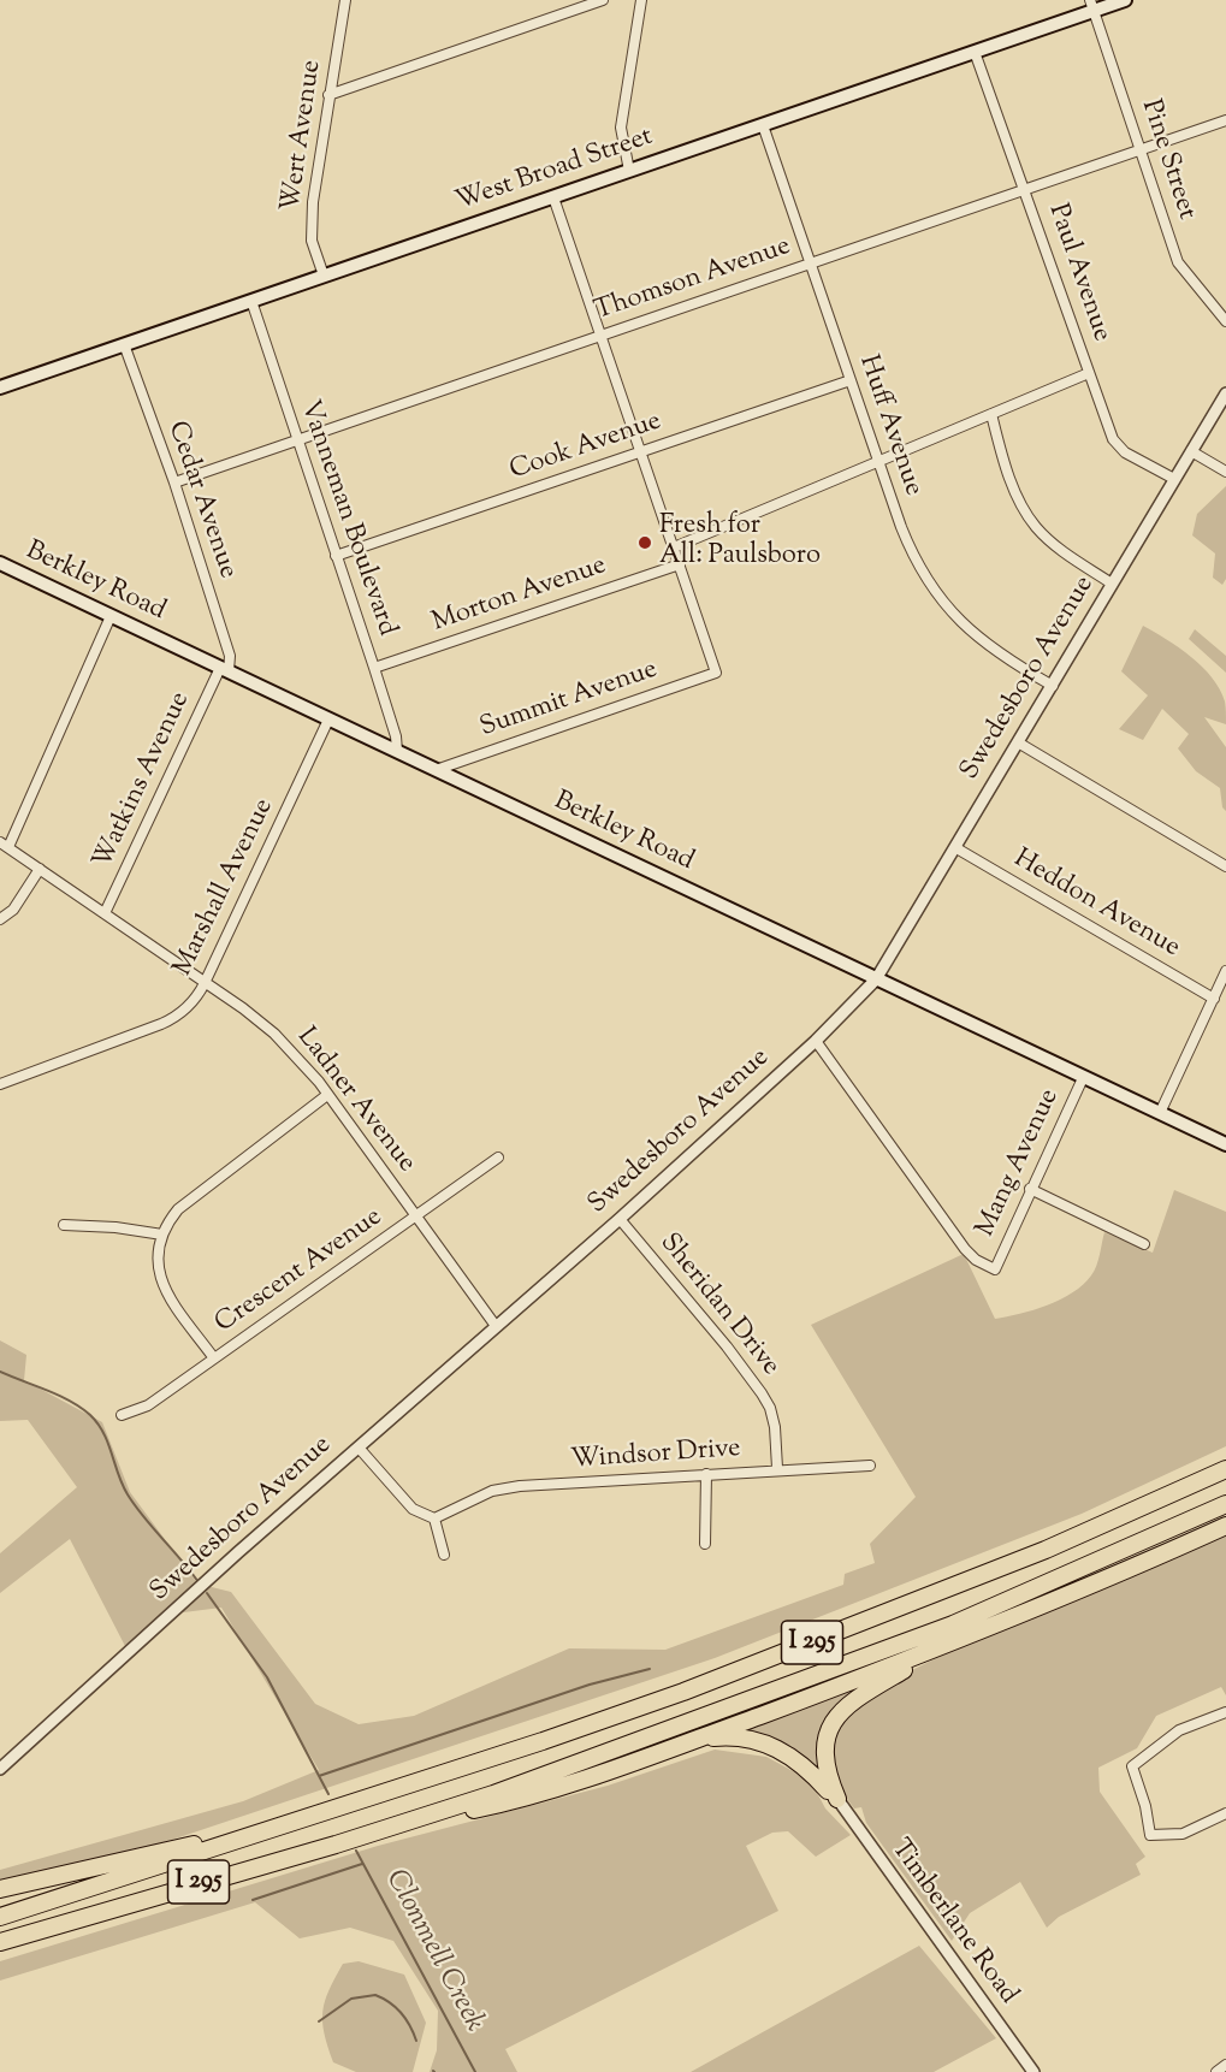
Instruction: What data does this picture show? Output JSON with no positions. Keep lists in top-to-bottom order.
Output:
{
  "streets": {
    "highway": ["I 295"],
    "main road": ["West Broad Street", "Berkley Road"],
    "street": [
      "Wert Avenue",
      "Pine Street",
      "Paul Avenue",
      "Thomson Avenue",
      "Huff Avenue",
      "Cook Avenue",
      "Cedar Avenue",
      "Vanneman Boulevard",
      "Morton Avenue",
      "Swedesboro Avenue",
      "Summit Avenue",
      "Watkins Avenue",
      "Marshall Avenue",
      "Heddon Avenue",
      "Ladner Avenue",
      "Mang Avenue",
      "Crescent Avenue",
      "Sheridan Drive",
      "Windsor Drive",
      "Timberlane Road"
    ]
  },
  "crossings": [
    ["Wert Avenue", "West Broad Street"],
    ["Pine Street", "West Broad Street"],
    ["Pine Street", "Thomson Avenue"],
    ["West Broad Street", "Paul Avenue"],
    ["West Broad Street", "Huff Avenue"],
    ["West Broad Street", "Cedar Avenue"],
    ["West Broad Street", "Vanneman Boulevard"],
    ["Paul Avenue", "Thomson Avenue"],
    ["Paul Avenue", "Swedesboro Avenue"],
    ["Thomson Avenue", "Huff Avenue"],
    ["Thomson Avenue", "Cedar Avenue"],
    ["Thomson Avenue", "Vanneman Boulevard"],
    ["Huff Avenue", "Cook Avenue"],
    ["Huff Avenue", "Swedesboro Avenue"],
    ["Cook Avenue", "Vanneman Boulevard"],
    ["Cedar Avenue", "Berkley Road"],
    ["Cedar Avenue", "Watkins Avenue"],
    ["Vanneman Boulevard", "Berkley Road"],
    ["Vanneman Boulevard", "Morton Avenue"],
    ["Berkley Road", "Swedesboro Avenue"],
    ["Berkley Road", "Summit Avenue"],
    ["Berkley Road", "Watkins Avenue"],
    ["Berkley Road", "Marshall Avenue"],
    ["Berkley Road", "Mang Avenue"],
    ["Morton Avenue", "Summit Avenue"],
    ["Swedesboro Avenue", "Heddon Avenue"],
    ["Swedesboro Avenue", "Ladner Avenue"],
    ["Swedesboro Avenue", "Mang Avenue"],
    ["Swedesboro Avenue", "Sheridan Drive"],
    ["Watkins Avenue", "Ladner Avenue"],
    ["Marshall Avenue", "Ladner Avenue"],
    ["Ladner Avenue", "Crescent Avenue"],
    ["Sheridan Drive", "Windsor Drive"]
  ],
  "water": ["Clonmell Creek"],
  "places": ["Fresh for All: Paulsboro"]
}
